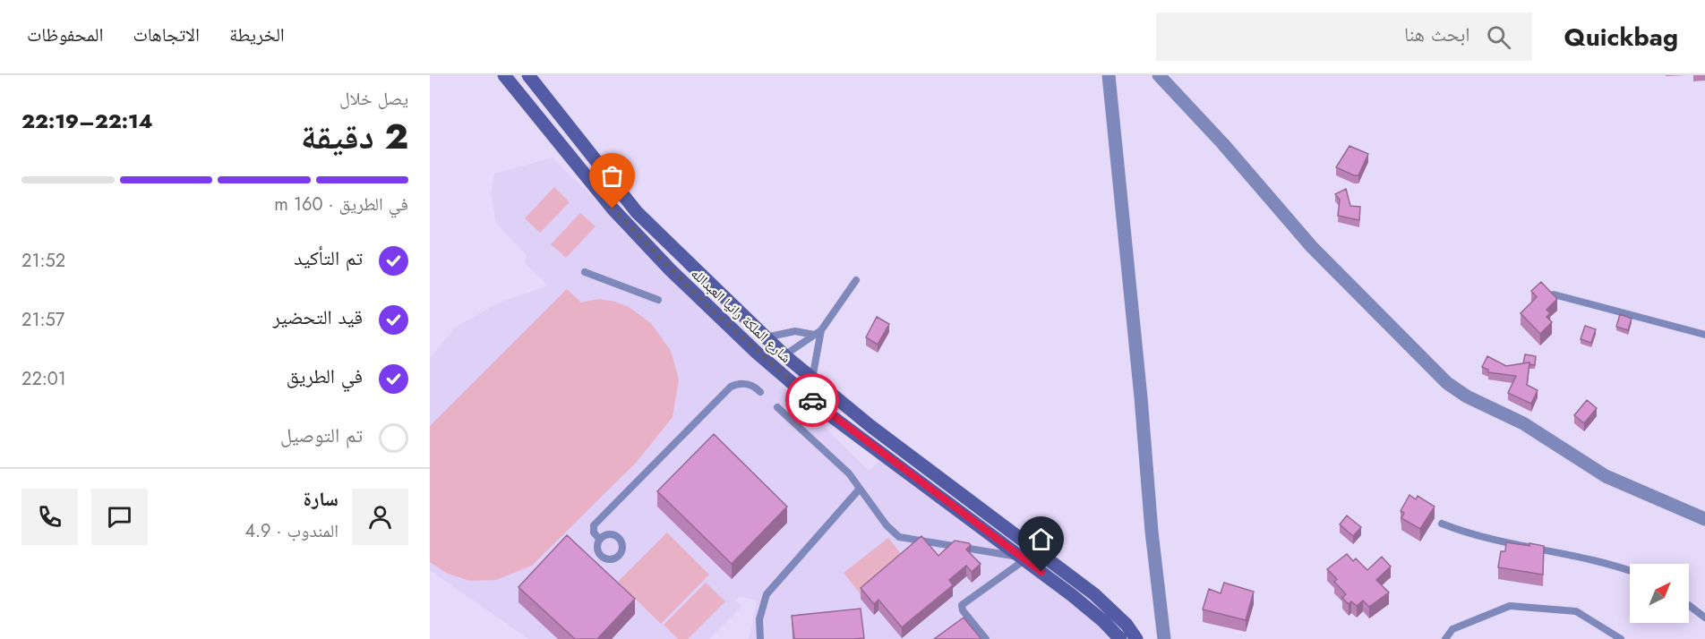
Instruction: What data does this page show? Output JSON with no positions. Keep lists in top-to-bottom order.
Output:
{
  "streets": {
    "main road": ["شارع الملكة رانيا العبدالله"]
  },
  "north": "top right",
  "page": {
    "header": "Quickbag",
    "search": "ابحث هنا",
    "nav": ["الخريطة", "الاتجاهات", "المحفوظات"],
    "heading": ["2 دقيقة", "يصل خلال", "22:14–22:19"],
    "panel": ["سارة", "المندوب · 4.9"],
    "bar": "في الطريق · 160 m",
    "list": [
      ["تم التأكيد", "21:52"],
      ["قيد التحضير", "21:57"],
      ["في الطريق", "22:01"],
      "تم التوصيل"
    ]
  }
}
